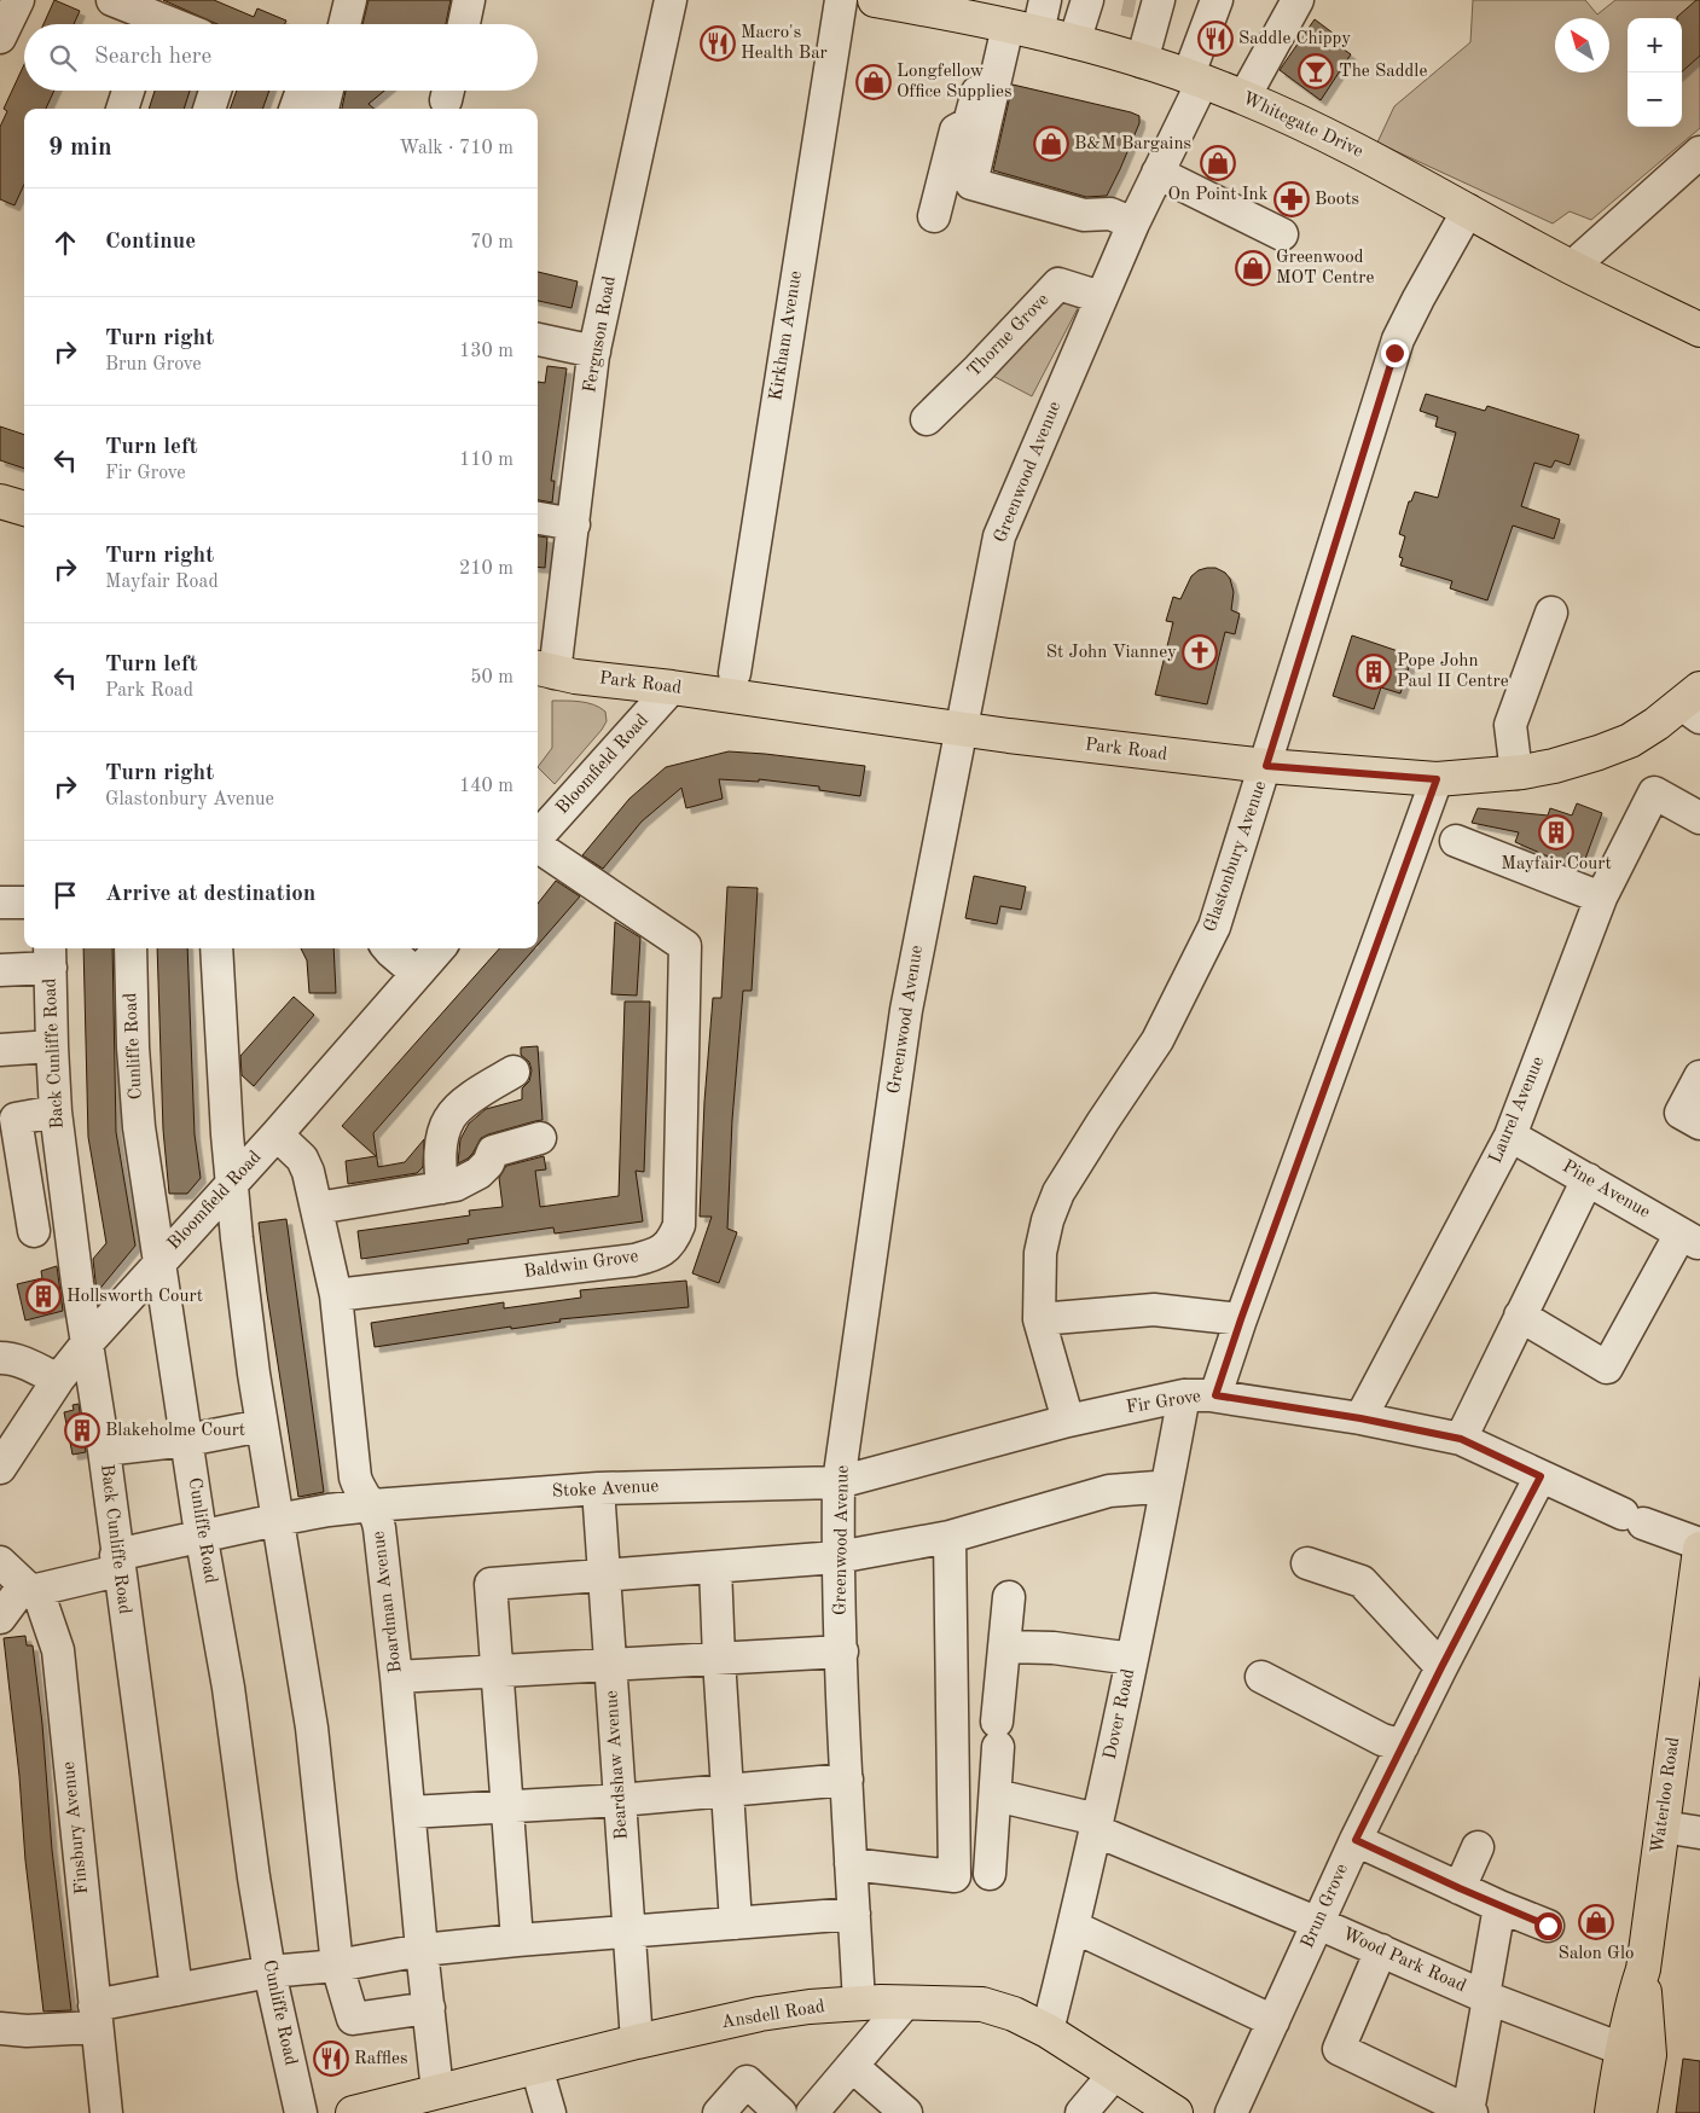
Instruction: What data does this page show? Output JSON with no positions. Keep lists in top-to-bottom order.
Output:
{
  "streets": {
    "main road": [
      "Whitegate Drive",
      "Park Road",
      "Waterloo Road",
      "Ansdell Road"
    ],
    "street": [
      "Ferguson Road",
      "Kirkham Avenue",
      "Thorne Grove",
      "Greenwood Avenue",
      "Bloomfield Road",
      "Glastonbury Avenue",
      "Cunliffe Road",
      "Back Cunliffe Road",
      "Laurel Avenue",
      "Pine Avenue",
      "Baldwin Grove",
      "Fir Grove",
      "Stoke Avenue",
      "Boardman Avenue",
      "Dover Road",
      "Beardshaw Avenue",
      "Finsbury Avenue",
      "Brun Grove",
      "Wood Park Road"
    ]
  },
  "crossings": [
    ["Whitegate Drive", "Greenwood Avenue"],
    ["Whitegate Drive", "Glastonbury Avenue"],
    ["Ferguson Road", "Park Road"],
    ["Thorne Grove", "Greenwood Avenue"],
    ["Greenwood Avenue", "Park Road"],
    ["Greenwood Avenue", "Fir Grove"],
    ["Greenwood Avenue", "Stoke Avenue"],
    ["Greenwood Avenue", "Ansdell Road"],
    ["Park Road", "Bloomfield Road"],
    ["Park Road", "Glastonbury Avenue"],
    ["Bloomfield Road", "Cunliffe Road"],
    ["Bloomfield Road", "Back Cunliffe Road"],
    ["Bloomfield Road", "Boardman Avenue"],
    ["Glastonbury Avenue", "Fir Grove"],
    ["Cunliffe Road", "Stoke Avenue"],
    ["Back Cunliffe Road", "Stoke Avenue"],
    ["Laurel Avenue", "Pine Avenue"],
    ["Laurel Avenue", "Fir Grove"],
    ["Baldwin Grove", "Boardman Avenue"],
    ["Fir Grove", "Stoke Avenue"],
    ["Fir Grove", "Dover Road"],
    ["Fir Grove", "Brun Grove"],
    ["Stoke Avenue", "Boardman Avenue"],
    ["Stoke Avenue", "Beardshaw Avenue"],
    ["Stoke Avenue", "Finsbury Avenue"],
    ["Boardman Avenue", "Ansdell Road"],
    ["Dover Road", "Wood Park Road"],
    ["Dover Road", "Ansdell Road"],
    ["Beardshaw Avenue", "Ansdell Road"],
    ["Waterloo Road", "Wood Park Road"],
    ["Brun Grove", "Wood Park Road"]
  ],
  "places": {
    "restaurant": ["Saddle Chippy", "Macro's Health Bar", "Raffles"],
    "bar": ["The Saddle"],
    "shop": [
      "Longfellow Office Supplies",
      "B&M Bargains",
      "On Point Ink",
      "Greenwood MOT Centre",
      "Salon Glo"
    ],
    "pharmacy": ["Boots"],
    "church": ["St John Vianney"],
    "building": [
      "Pope John Paul II Centre",
      "Mayfair Court",
      "Hollsworth Court",
      "Blakeholme Court"
    ]
  },
  "north": "top left",
  "page": {
    "map_buttons": ["+", "−"],
    "search": "Search here",
    "heading": ["9 min", "Walk · 710 m"],
    "list": [
      ["Continue", "70 m"],
      ["Turn right", "Brun Grove", "130 m"],
      ["Turn left", "Fir Grove", "110 m"],
      ["Turn right", "Mayfair Road", "210 m"],
      ["Turn left", "Park Road", "50 m"],
      ["Turn right", "Glastonbury Avenue", "140 m"],
      "Arrive at destination"
    ]
  }
}
